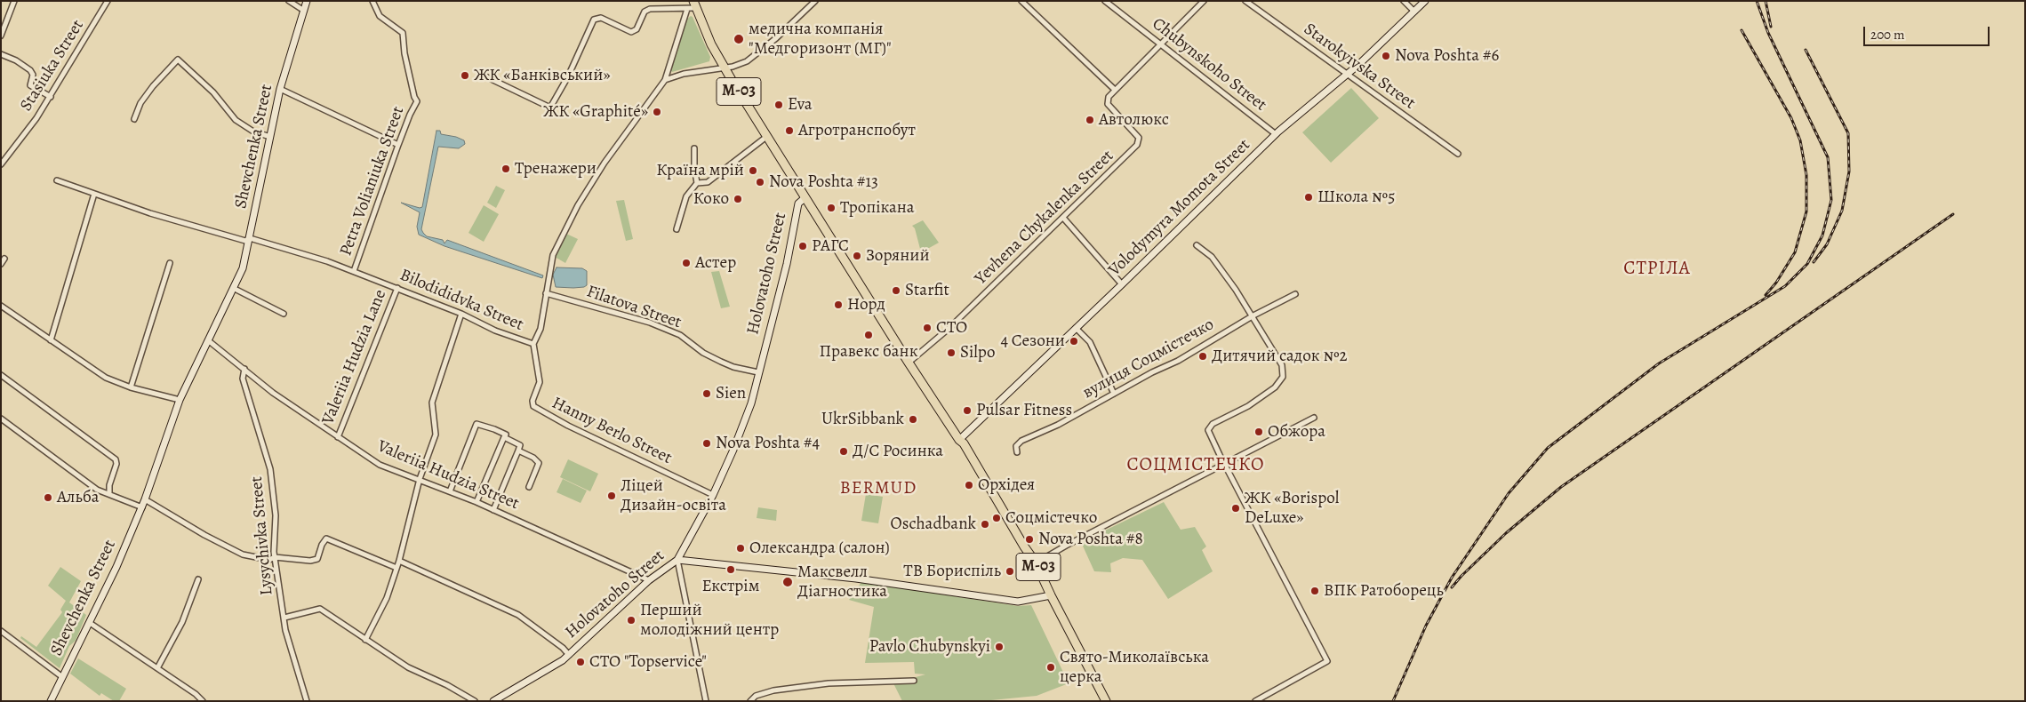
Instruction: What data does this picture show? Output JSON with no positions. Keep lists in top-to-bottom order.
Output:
{
  "streets": {
    "highway": ["М-03"],
    "main road": ["Shevchenka Street", "Volodymyra Momota Street", "Holovatoho Street"],
    "street": [
      "Chubynskoho Street",
      "Stasiuka Street",
      "Starokyivska Street",
      "Petra Volianiuka Street",
      "Yevhena Chykalenka Street",
      "Bilodididvka Street",
      "Filatova Street",
      "Valeriia Hudzia Lane",
      "вулиця Соцмістечко",
      "Hanny Berlo Street",
      "Valeriia Hudzia Street",
      "Lysychivka Street"
    ]
  },
  "crossings": [
    ["Chubynskoho Street", "Volodymyra Momota Street"],
    ["Starokyivska Street", "Volodymyra Momota Street"],
    ["М-03", "Volodymyra Momota Street"],
    ["М-03", "Yevhena Chykalenka Street"],
    ["М-03", "Holovatoho Street"],
    ["М-03", "Bilodididvka Street"],
    ["Shevchenka Street", "Bilodididvka Street"],
    ["Shevchenka Street", "Valeriia Hudzia Street"],
    ["Petra Volianiuka Street", "Bilodididvka Street"],
    ["Holovatoho Street", "Filatova Street"],
    ["Holovatoho Street", "Hanny Berlo Street"],
    ["Holovatoho Street", "Valeriia Hudzia Street"],
    ["Bilodididvka Street", "Filatova Street"],
    ["Bilodididvka Street", "Valeriia Hudzia Lane"],
    ["Bilodididvka Street", "Hanny Berlo Street"],
    ["Valeriia Hudzia Lane", "Valeriia Hudzia Street"],
    ["Valeriia Hudzia Street", "Lysychivka Street"]
  ],
  "districts": ["СТРІЛА", "СОЦМІСТЕЧКО", "BERMUD"],
  "places": [
    "медична компанія \"Медгоризонт (МГ)\"",
    "Nova Poshta #6",
    "ЖК «Банківський»",
    "Eva",
    "ЖК «Graphité»",
    "Автолюкс",
    "Агротранспобут",
    "Тренажери",
    "Країна мрій",
    "Nova Poshta #13",
    "Школа №5",
    "Коко",
    "Тропікана",
    "РАГС",
    "Зоряний",
    "Астер",
    "Starfit",
    "Норд",
    "СТО",
    "Правекс банк",
    "4 Сезони",
    "Silpo",
    "Дитячий садок №2",
    "Sien",
    "Pulsar Fitness",
    "UkrSibbank",
    "Обжора",
    "Nova Poshta #4",
    "Д/С Росинка",
    "Орхідея",
    "Ліцей Дизайн-освіта",
    "Альба",
    "ЖК «Borispol DeLuxe»",
    "Соцмістечко",
    "Oschadbank",
    "Nova Poshta #8",
    "Олександра (салон)",
    "Екстрім",
    "ТВ Бориспіль",
    "Максвелл Діагностика",
    "ВПК Ратоборець",
    "Перший молодіжний центр",
    "Pavlo Chubynskyi",
    "СТО \"Topservice\"",
    "Свято-Миколаївська церка"
  ],
  "scale_bar": "200 m"
}
